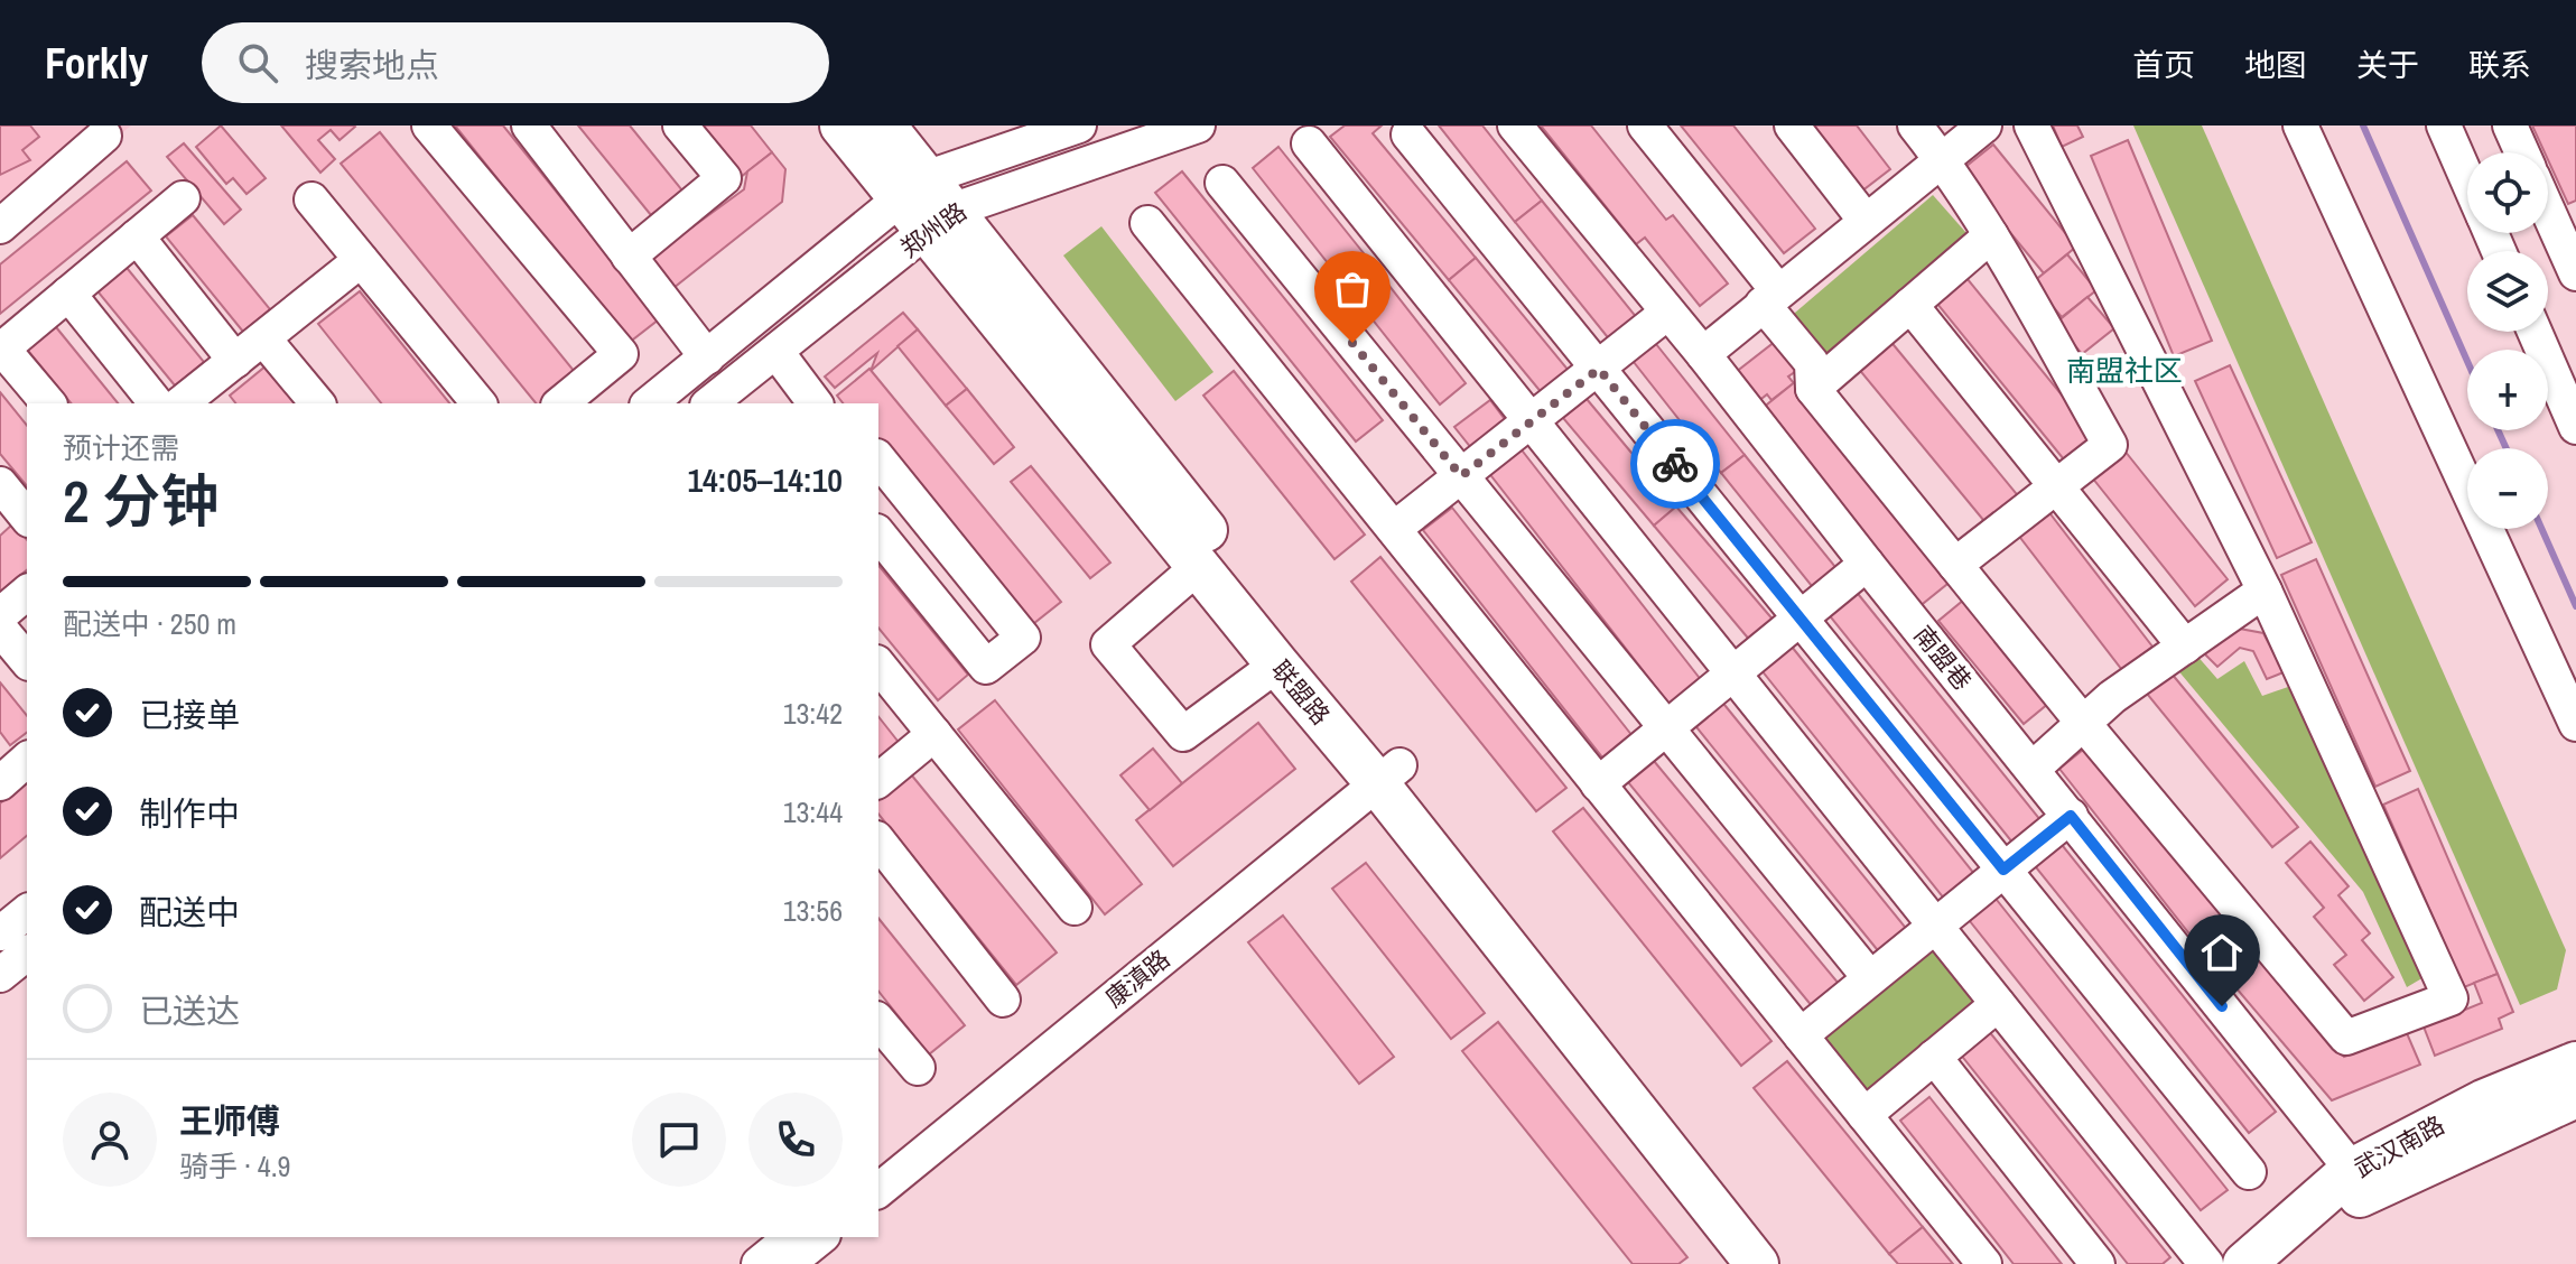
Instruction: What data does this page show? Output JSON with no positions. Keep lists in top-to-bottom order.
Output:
{
  "streets": {
    "main road": ["联盟路", "武汉南路"],
    "street": ["郑州路", "南盟巷", "康滇路"]
  },
  "crossings": [
    ["郑州路", "联盟路"],
    ["南盟巷", "武汉南路"],
    ["联盟路", "康滇路"]
  ],
  "districts": ["南盟社区"],
  "page": {
    "header": "Forkly",
    "search": "搜索地点",
    "nav": [
      "首页",
      "地图",
      "关于",
      "联系"
    ],
    "map_buttons": ["+", "−"],
    "heading": ["2 分钟", "预计还需", "14:05–14:10"],
    "panel": ["王师傅", "骑手 · 4.9"],
    "bar": "配送中 · 250 m",
    "list": [
      ["已接单", "13:42"],
      ["制作中", "13:44"],
      ["配送中", "13:56"],
      "已送达"
    ]
  }
}
